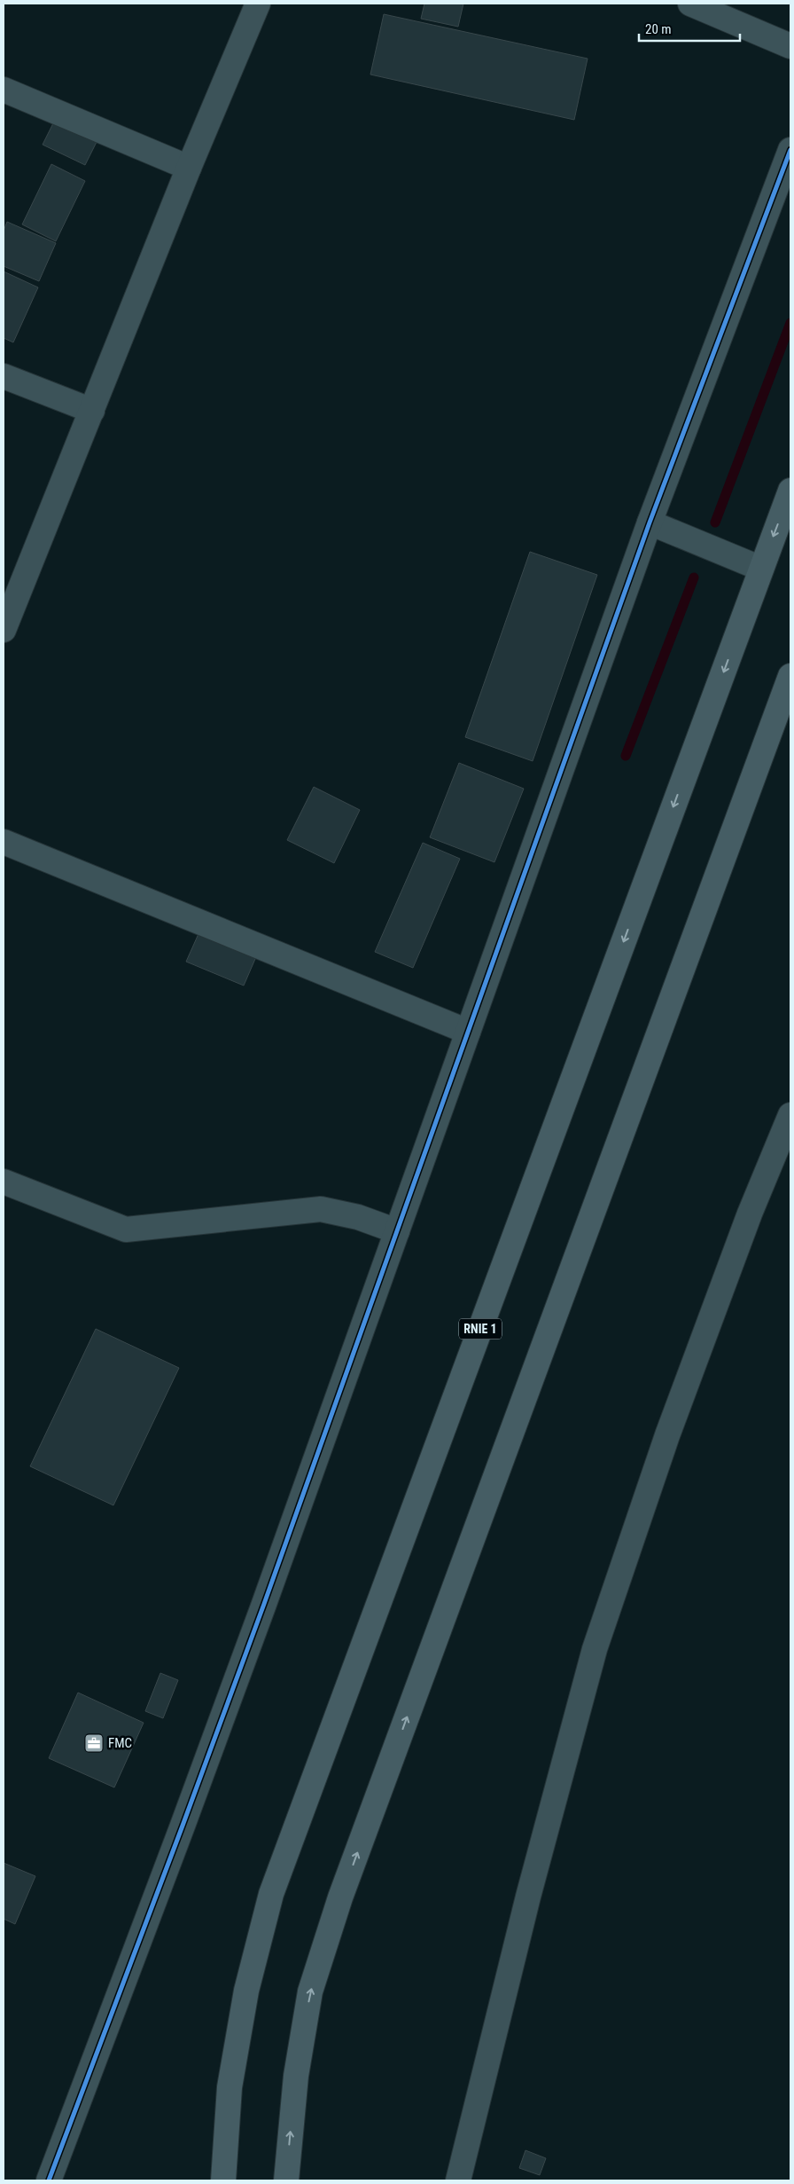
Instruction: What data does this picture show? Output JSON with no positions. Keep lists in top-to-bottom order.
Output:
{
  "streets": {
    "highway": ["RNIE 1"]
  },
  "places": {
    "office": ["FMC"]
  },
  "scale_bar": "20 m"
}
